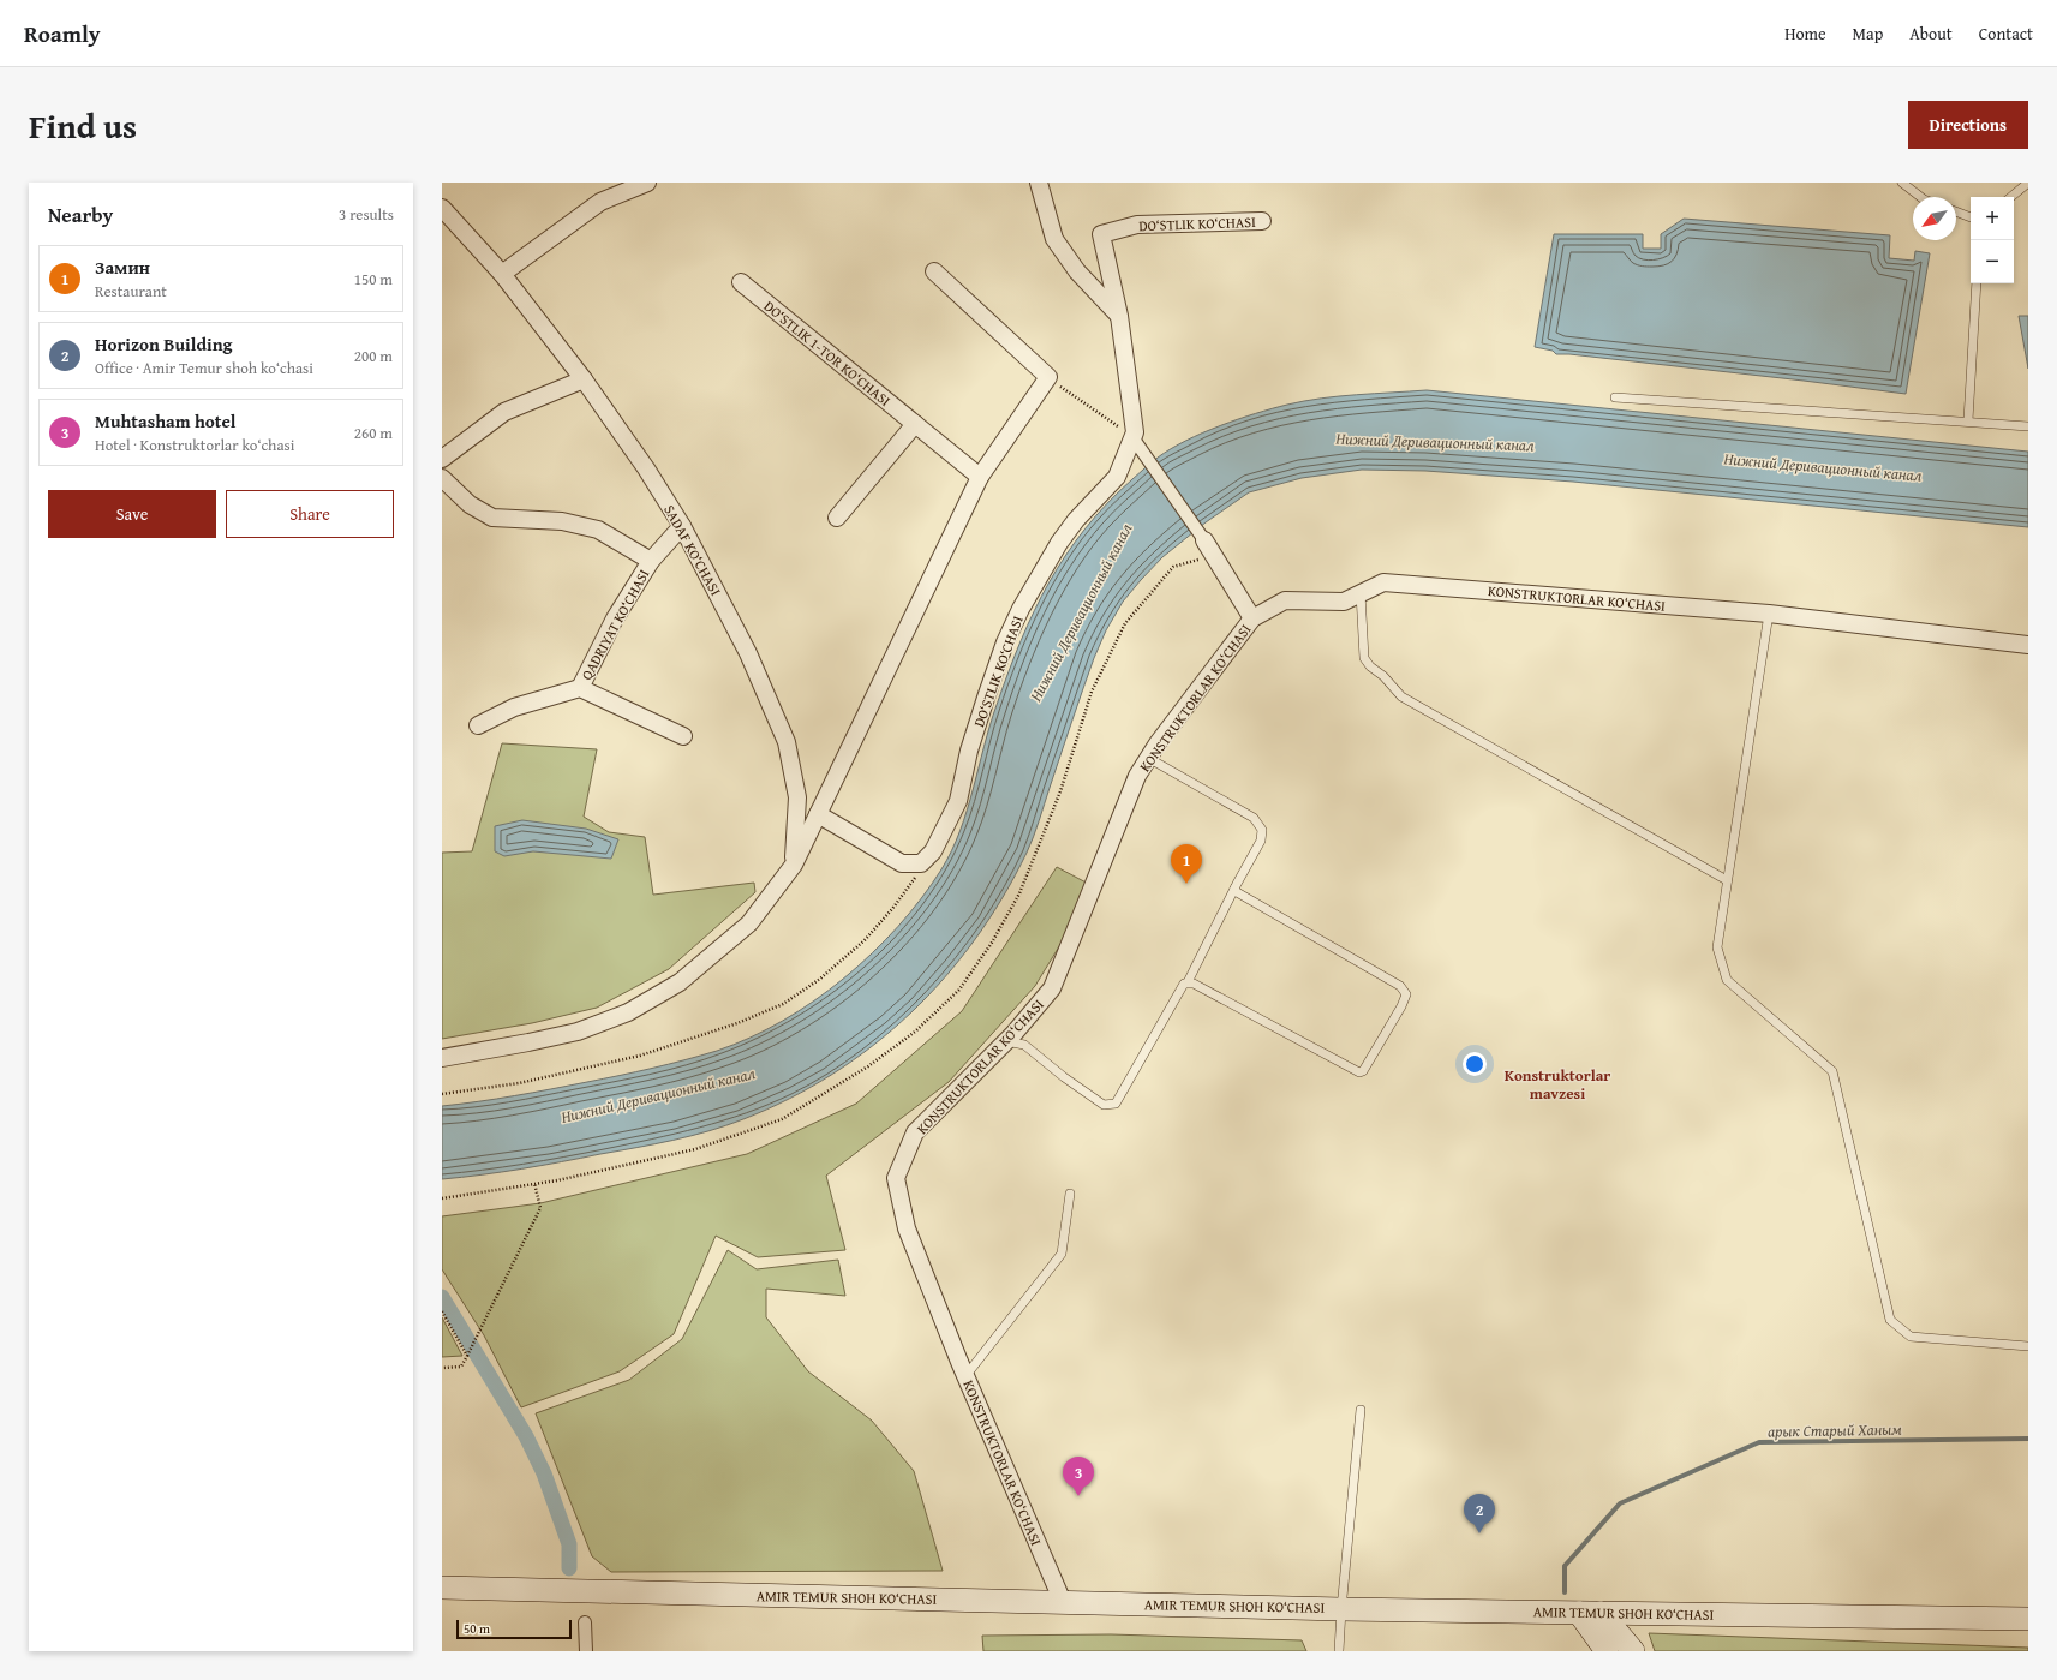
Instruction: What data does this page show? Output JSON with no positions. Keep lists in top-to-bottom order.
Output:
{
  "streets": {
    "main road": ["AMIR TEMUR SHOH KO‘CHASI"],
    "street": [
      "DO‘STLIK KO‘CHASI",
      "DO‘STLIK 1-TOR KO‘CHASI",
      "SADAF KO‘CHASI",
      "KONSTRUKTORLAR KO‘CHASI",
      "QADRIYAT KO‘CHASI"
    ]
  },
  "crossings": [
    ["SADAF KO‘CHASI", "QADRIYAT KO‘CHASI"],
    ["KONSTRUKTORLAR KO‘CHASI", "AMIR TEMUR SHOH KO‘CHASI"]
  ],
  "districts": ["Konstruktorlar mavzesi"],
  "water": ["Нижний Деривационный канал", "арык Старый Ханым"],
  "scale_bar": "50 m",
  "north": "bottom left",
  "page": {
    "header": "Roamly",
    "nav": [
      "Home",
      "Map",
      "About",
      "Contact"
    ],
    "title": "Find us",
    "buttons": [
      "Directions",
      ["Save", "Share"]
    ],
    "heading": ["Nearby", "3 results"],
    "map_buttons": ["+", "−"],
    "list": [
      {
        "mark": "1",
        "name": "Замин",
        "note": "Restaurant",
        "value": "150 m"
      },
      {
        "mark": "2",
        "name": "Horizon Building",
        "note": "Office · Amir Temur shoh ko‘chasi",
        "value": "200 m"
      },
      {
        "mark": "3",
        "name": "Muhtasham hotel",
        "note": "Hotel · Konstruktorlar ko‘chasi",
        "value": "260 m"
      }
    ],
    "pins": ["1", "3", "2"],
    "scale": "50 m"
  }
}
